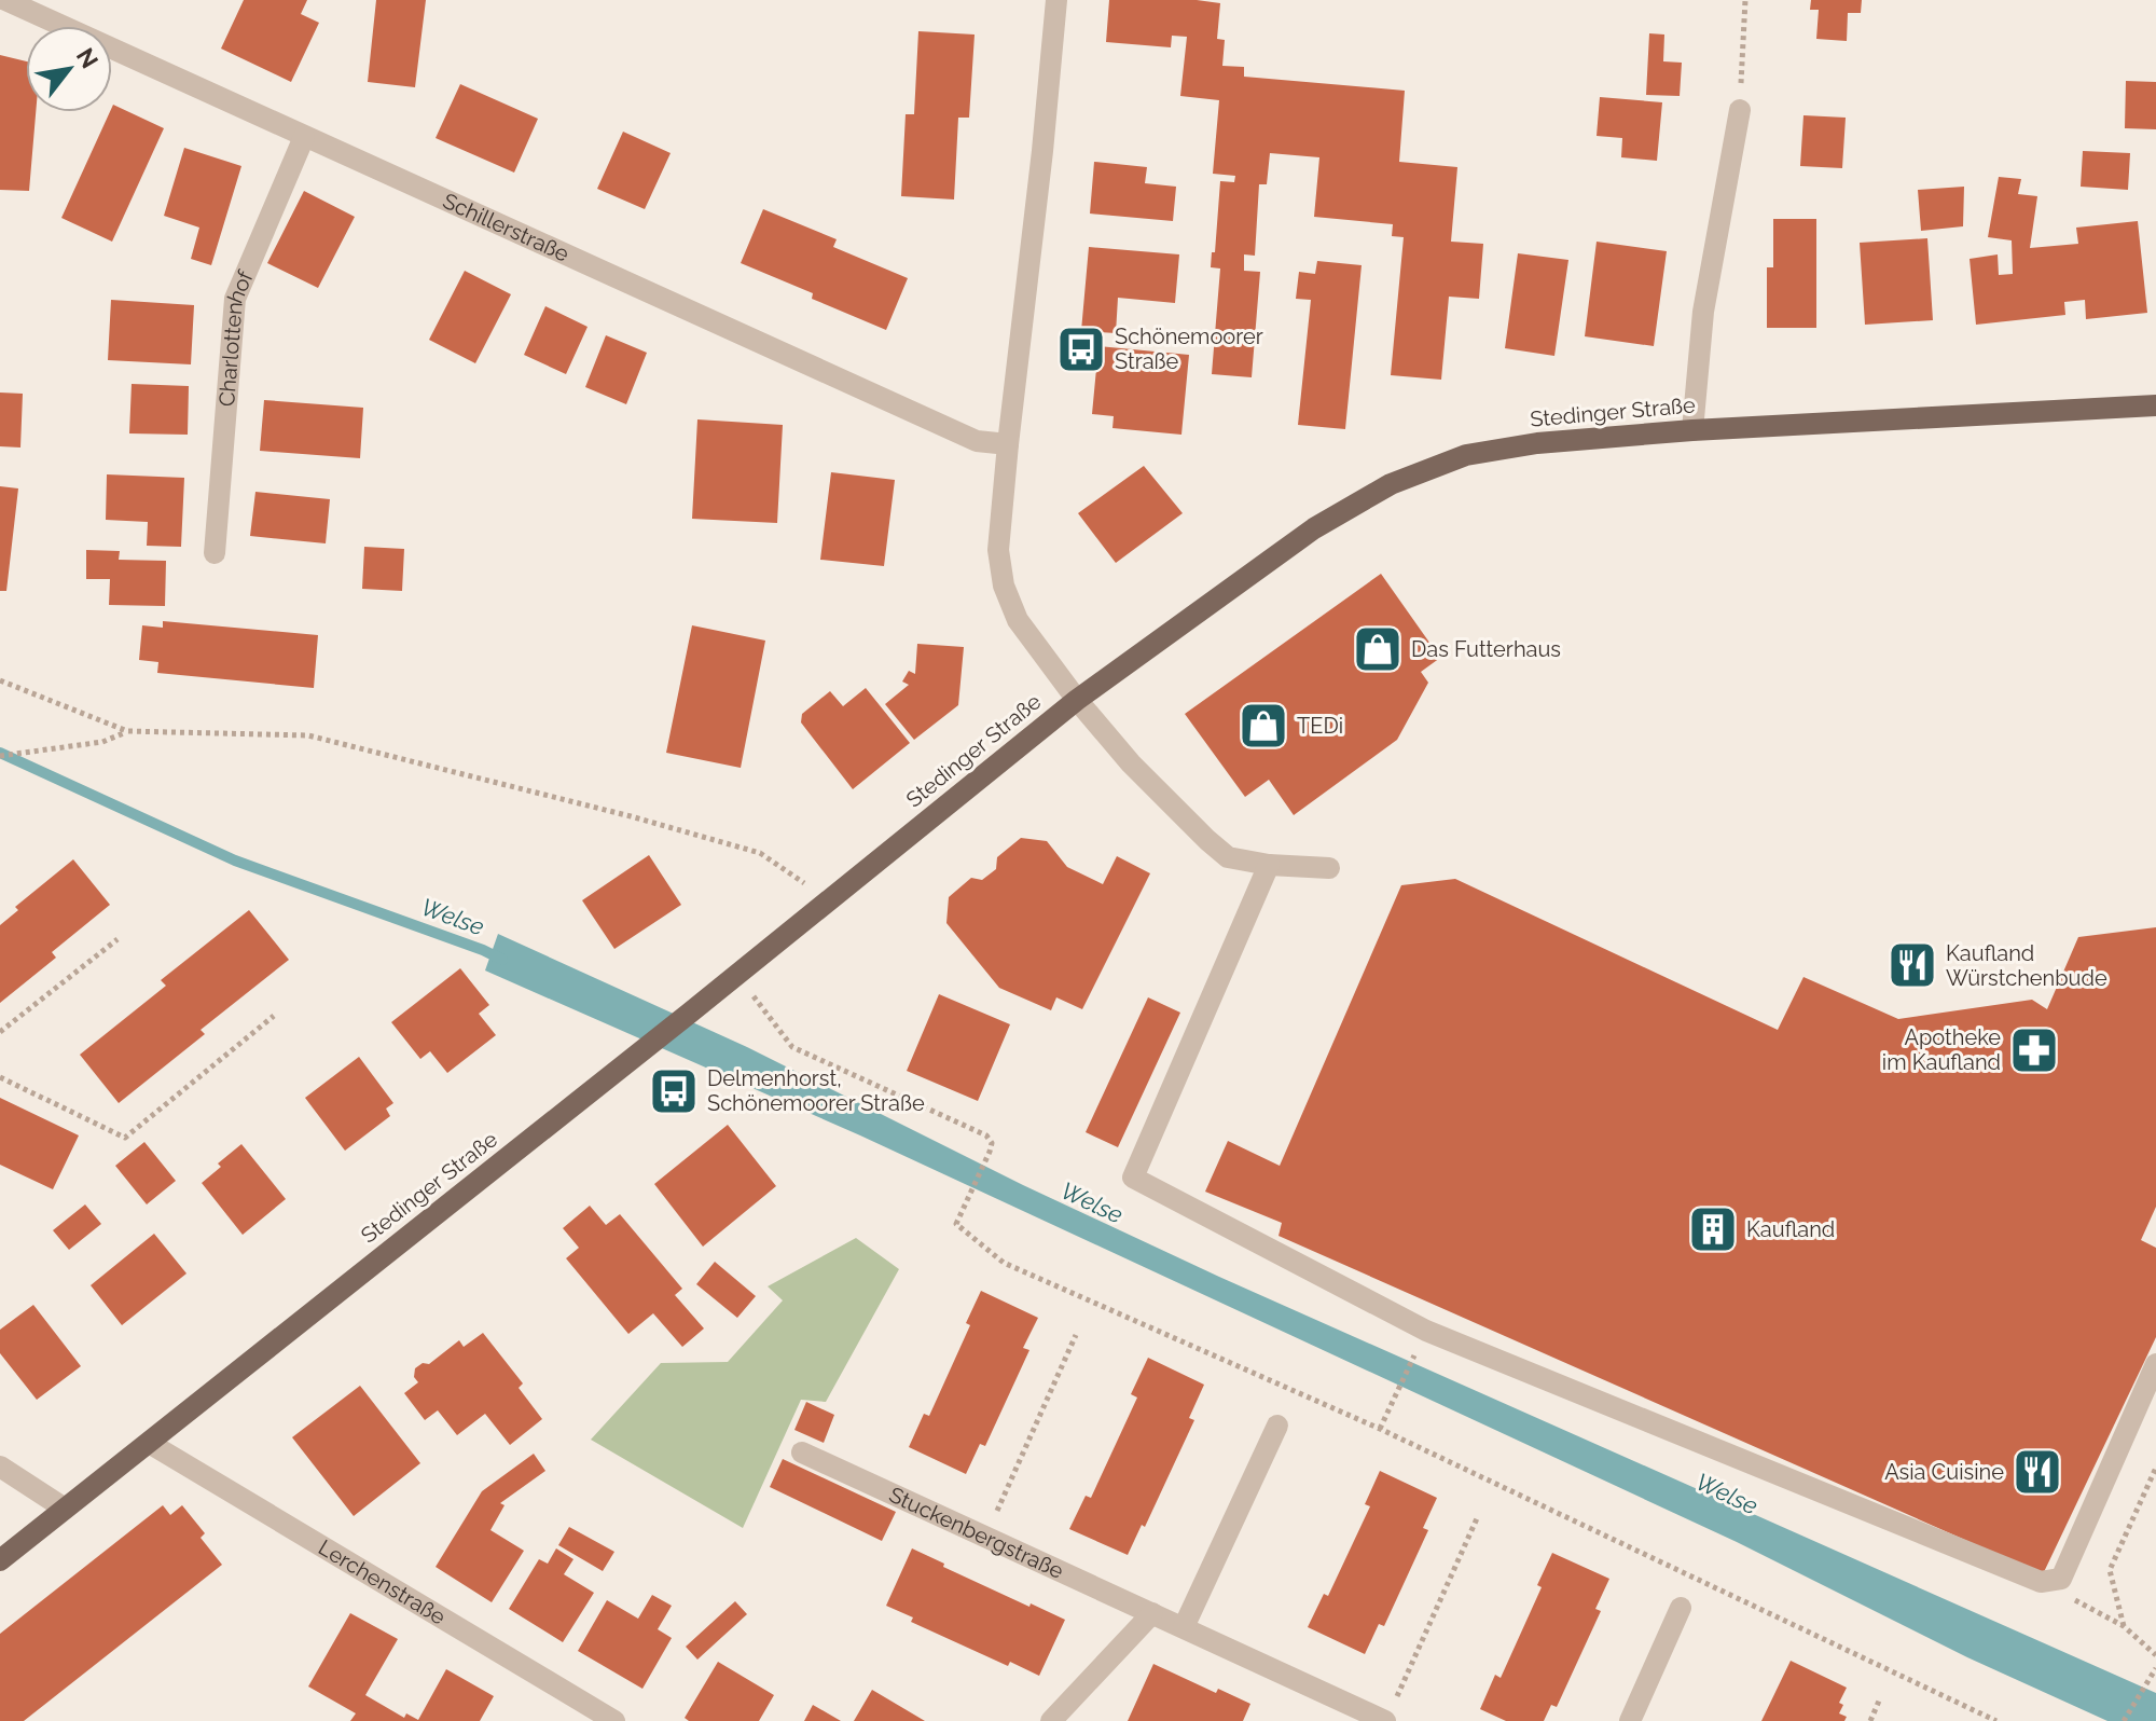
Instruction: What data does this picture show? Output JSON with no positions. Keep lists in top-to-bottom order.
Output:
{
  "streets": {
    "main road": ["Stedinger Straße"],
    "street": [
      "Schillerstraße",
      "Charlottenhof",
      "Stuckenbergstraße",
      "Lerchenstraße"
    ]
  },
  "crossings": [
    ["Schillerstraße", "Charlottenhof"],
    ["Stedinger Straße", "Lerchenstraße"]
  ],
  "water": ["Welse"],
  "places": {
    "bus stop": ["Schönemoorer Straße", "Delmenhorst, Schönemoorer Straße"],
    "shop": ["Das Futterhaus", "TEDi"],
    "restaurant": ["Kaufland Würstchenbude", "Asia Cuisine"],
    "pharmacy": ["Apotheke im Kaufland"],
    "building": ["Kaufland"]
  },
  "north": "top right"
}
